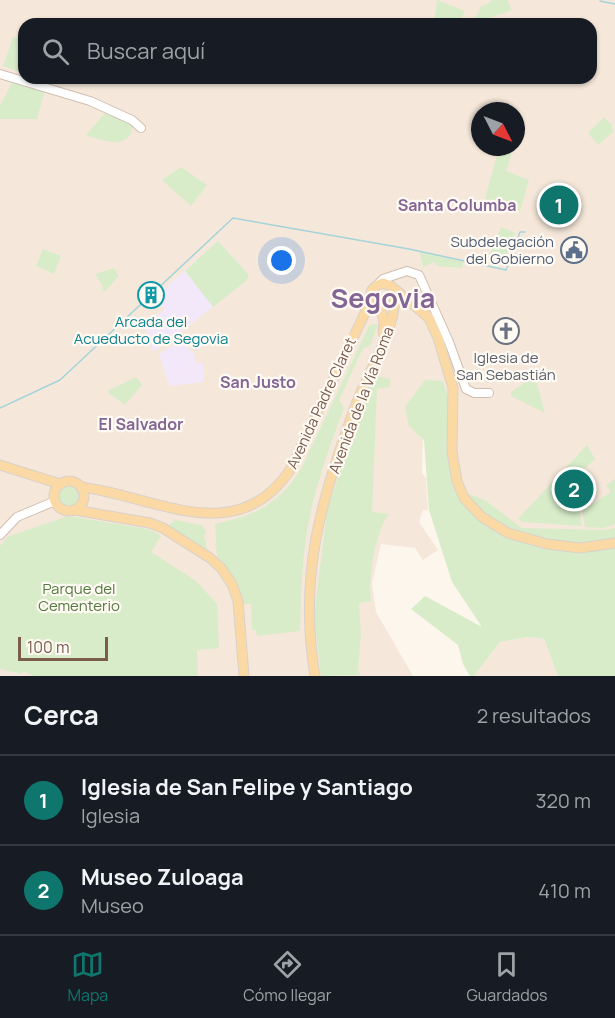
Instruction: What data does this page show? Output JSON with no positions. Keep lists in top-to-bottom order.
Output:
{
  "streets": {
    "main road": ["Avenida de la Vía Roma", "Avenida Padre Claret"]
  },
  "districts": [
    "Santa Columba",
    "Segovia",
    "San Justo",
    "El Salvador"
  ],
  "parks": ["Parque del Cementerio"],
  "places": {
    "public building": ["Subdelegación del Gobierno"],
    "building": ["Arcada del Acueducto de Segovia"],
    "church": ["Iglesia de San Sebastián"]
  },
  "scale_bar": "100 m",
  "north": "bottom right",
  "page": {
    "search": "Buscar aquí",
    "pins": ["1", "2"],
    "scale": "100 m",
    "heading": ["Cerca", "2 resultados"],
    "list": [
      {
        "mark": "1",
        "name": "Iglesia de San Felipe y Santiago",
        "note": "Iglesia",
        "value": "320 m"
      },
      {
        "mark": "2",
        "name": "Museo Zuloaga",
        "note": "Museo",
        "value": "410 m"
      }
    ],
    "nav": ["Mapa", "Cómo llegar", "Guardados"]
  }
}
